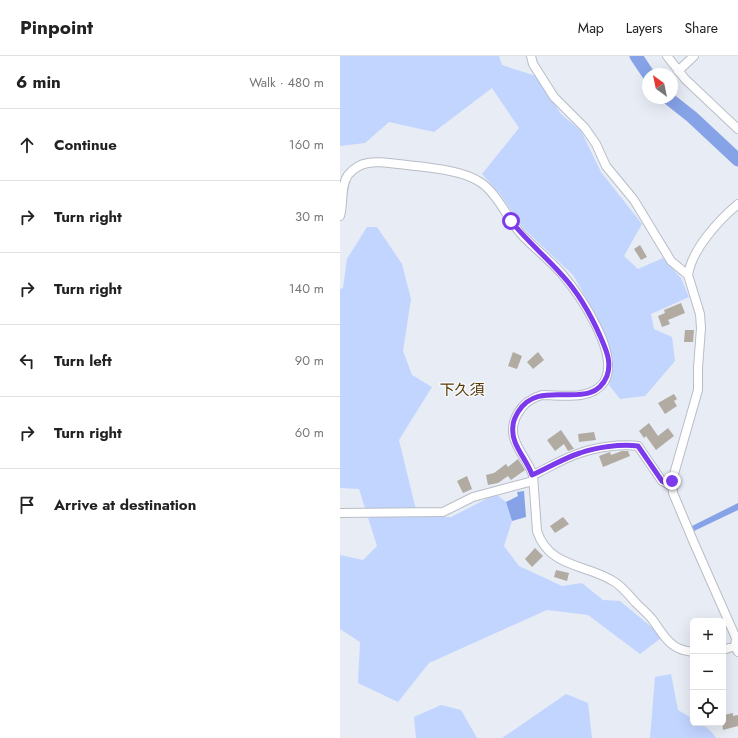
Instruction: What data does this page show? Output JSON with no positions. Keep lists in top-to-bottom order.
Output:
{
  "districts": ["下久須"],
  "north": "top left",
  "page": {
    "header": "Pinpoint",
    "nav": ["Map", "Layers", "Share"],
    "heading": ["6 min", "Walk · 480 m"],
    "list": [
      ["Continue", "160 m"],
      ["Turn right", "30 m"],
      ["Turn right", "140 m"],
      ["Turn left", "90 m"],
      ["Turn right", "60 m"],
      "Arrive at destination"
    ],
    "map_buttons": ["+", "−"]
  }
}
